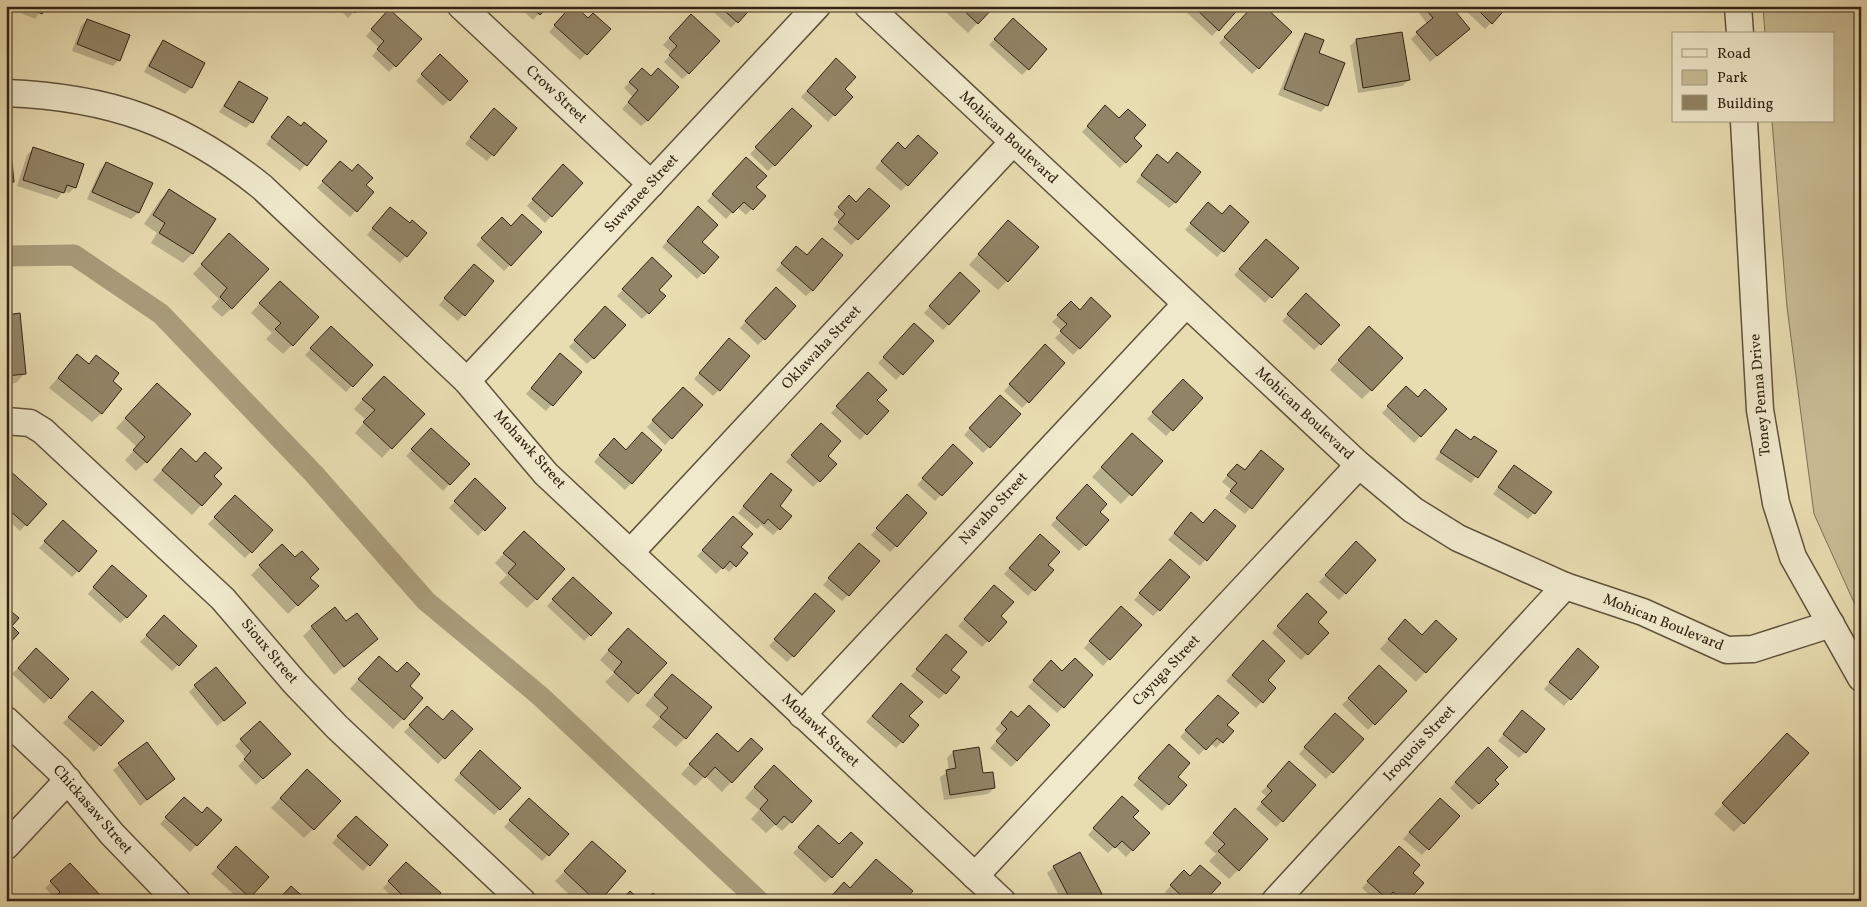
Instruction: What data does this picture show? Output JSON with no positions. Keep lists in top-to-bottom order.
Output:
{
  "streets": {
    "street": [
      "Crow Street",
      "Mohican Boulevard",
      "Suwanee Street",
      "Oklawaha Street",
      "Toney Penna Drive",
      "Mohawk Street",
      "Navaho Street",
      "Sioux Street",
      "Cayuga Street",
      "Iroquois Street",
      "Chickasaw Street"
    ]
  },
  "crossings": [
    ["Crow Street", "Suwanee Street"],
    ["Mohican Boulevard", "Oklawaha Street"],
    ["Mohican Boulevard", "Toney Penna Drive"],
    ["Mohican Boulevard", "Navaho Street"],
    ["Mohican Boulevard", "Cayuga Street"],
    ["Mohican Boulevard", "Iroquois Street"],
    ["Suwanee Street", "Mohawk Street"],
    ["Oklawaha Street", "Mohawk Street"],
    ["Mohawk Street", "Navaho Street"],
    ["Mohawk Street", "Cayuga Street"]
  ],
  "legend": ["Road", "Park", "Building"]
}
